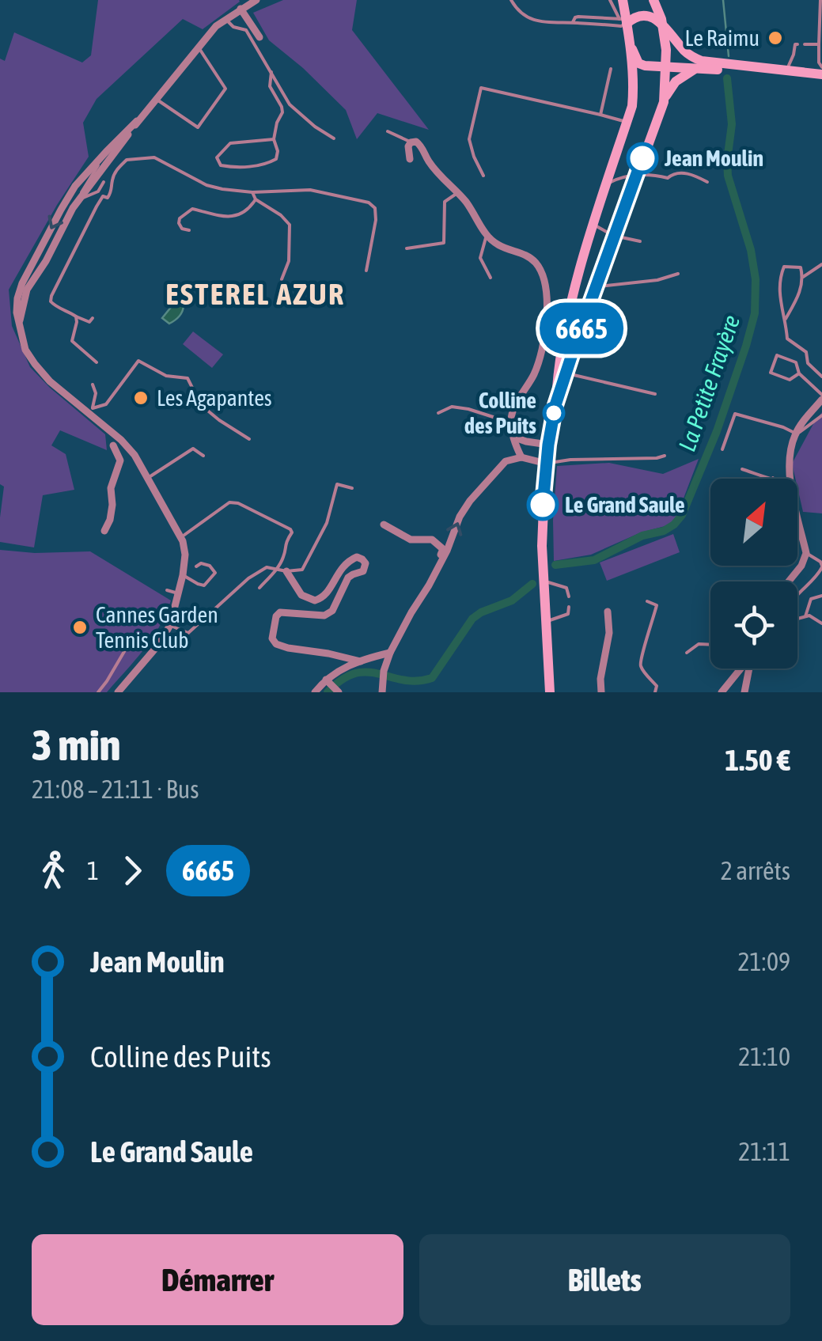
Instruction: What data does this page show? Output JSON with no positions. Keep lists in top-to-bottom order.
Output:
{
  "districts": ["ESTEREL AZUR"],
  "water": ["La Petite Frayère"],
  "places": [
    "Le Raimu",
    "Jean Moulin",
    "Les Agapantes",
    "Colline des Puits",
    "Le Grand Saule",
    "Cannes Garden Tennis Club"
  ],
  "lines": ["bus line 6665"],
  "north": "top right",
  "page": {
    "on_map": "6665",
    "heading": ["3 min", "21:08 – 21:11 · Bus", "1.50 €"],
    "legs": ["1", "6665", "2 arrêts"],
    "list": [
      {
        "name": "Jean Moulin",
        "value": "21:09"
      },
      {
        "name": "Colline des Puits",
        "value": "21:10"
      },
      {
        "name": "Le Grand Saule",
        "value": "21:11"
      }
    ],
    "buttons": ["Démarrer", "Billets"]
  }
}
